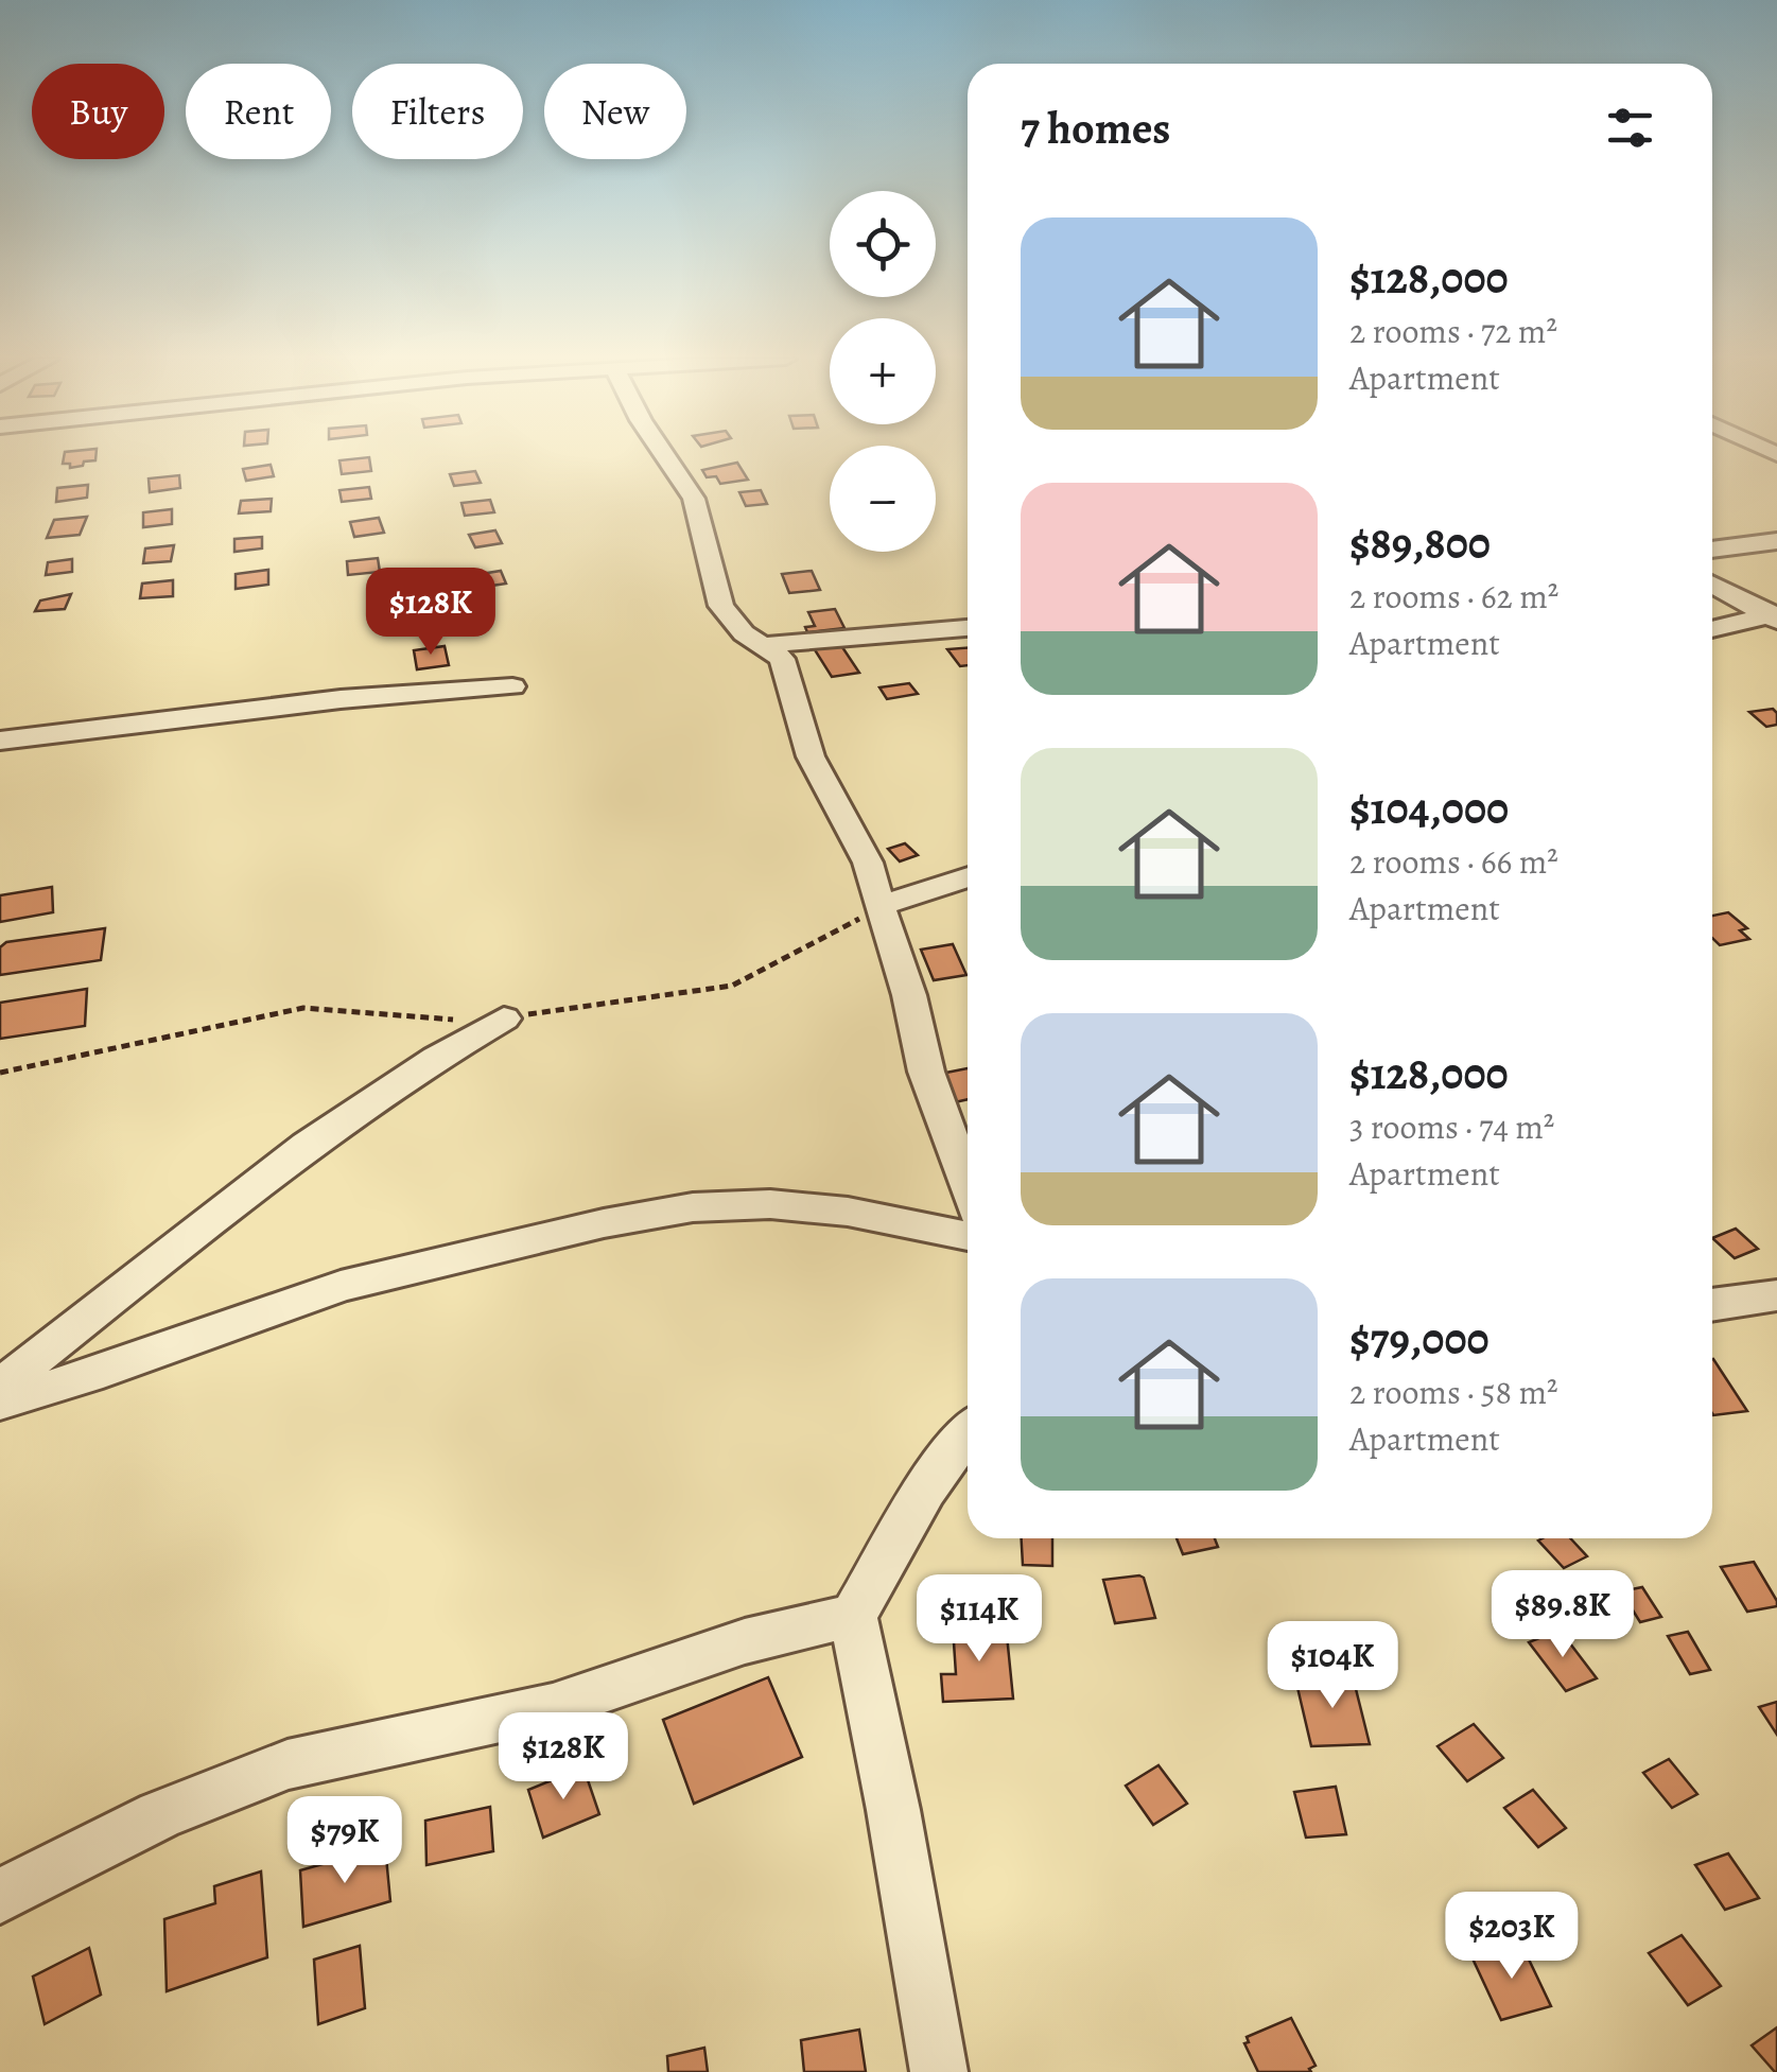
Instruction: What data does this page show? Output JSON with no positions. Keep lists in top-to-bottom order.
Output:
{
  "page": {
    "chip": [
      "Buy",
      "Rent",
      "Filters",
      "New"
    ],
    "heading": "7 homes",
    "map_buttons": ["+", "−"],
    "list": [
      {
        "name": "$128,000",
        "note": "2 rooms · 72 m² · Apartment"
      },
      {
        "name": "$89,800",
        "note": "2 rooms · 62 m² · Apartment"
      },
      {
        "name": "$104,000",
        "note": "2 rooms · 66 m² · Apartment"
      },
      {
        "name": "$128,000",
        "note": "3 rooms · 74 m² · Apartment"
      },
      {
        "name": "$79,000",
        "note": "2 rooms · 58 m² · Apartment"
      }
    ],
    "price": [
      "$128K",
      "$89.8K",
      "$114K",
      "$104K",
      "$128K",
      "$79K",
      "$203K"
    ]
  }
}
